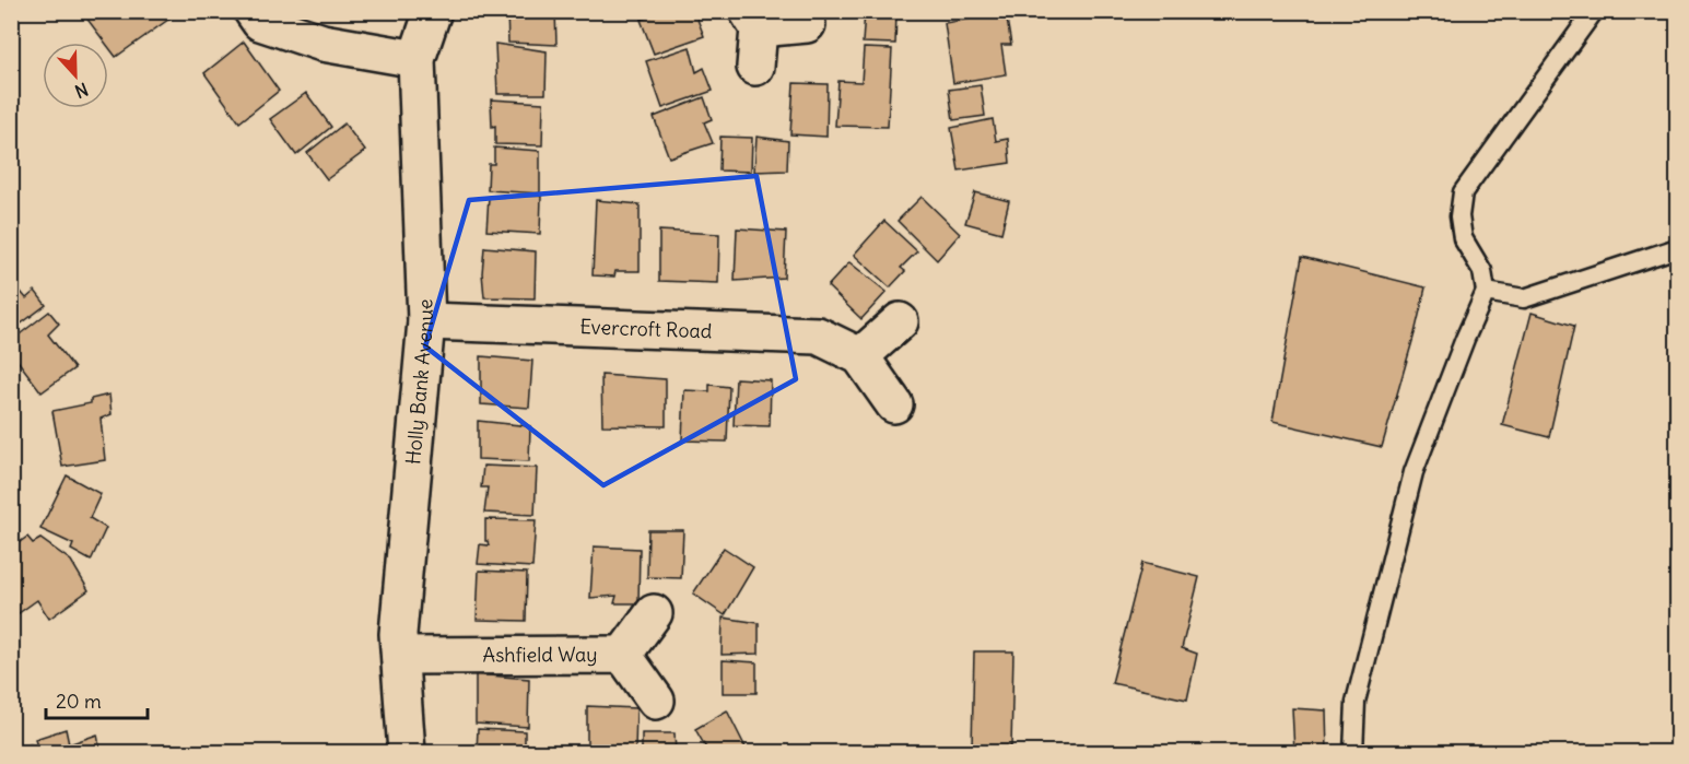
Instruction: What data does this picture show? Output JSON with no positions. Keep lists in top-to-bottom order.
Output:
{
  "streets": {
    "street": ["Evercroft Road", "Holly Bank Avenue", "Ashfield Way"]
  },
  "crossings": [
    ["Evercroft Road", "Holly Bank Avenue"],
    ["Holly Bank Avenue", "Ashfield Way"]
  ],
  "scale_bar": "20 m",
  "north": "bottom"
}
